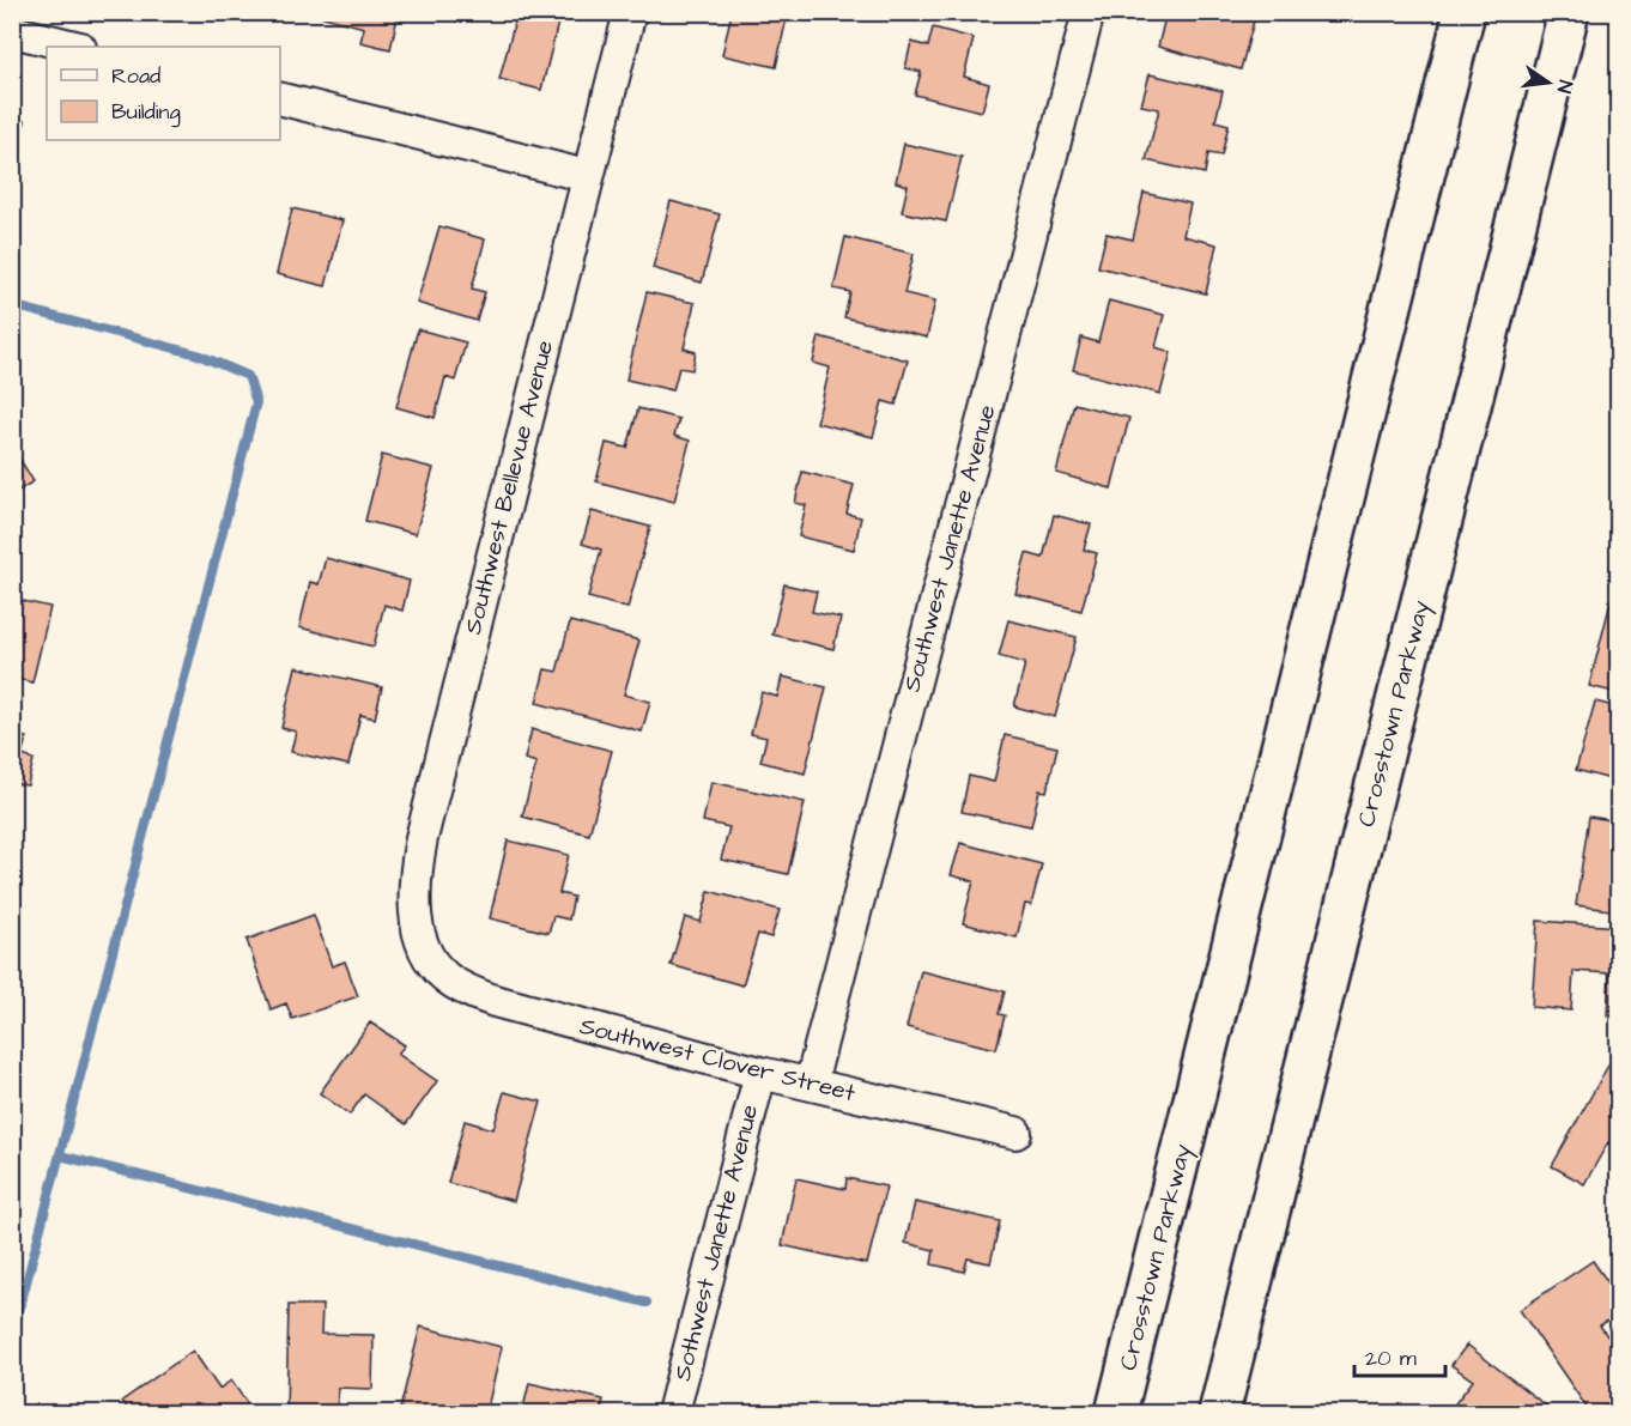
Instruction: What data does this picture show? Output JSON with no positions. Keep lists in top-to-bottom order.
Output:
{
  "streets": {
    "main road": ["Crosstown Parkway"],
    "street": [
      "Southwest Bellevue Avenue",
      "Southwest Janette Avenue",
      "Southwest Clover Street",
      "Sothwest Janette Avenue"
    ]
  },
  "crossings": [
    ["Southwest Bellevue Avenue", "Southwest Clover Street"],
    ["Southwest Janette Avenue", "Southwest Clover Street"],
    ["Southwest Clover Street", "Sothwest Janette Avenue"]
  ],
  "legend": ["Road", "Building"],
  "scale_bar": "20 m",
  "north": "right"
}
